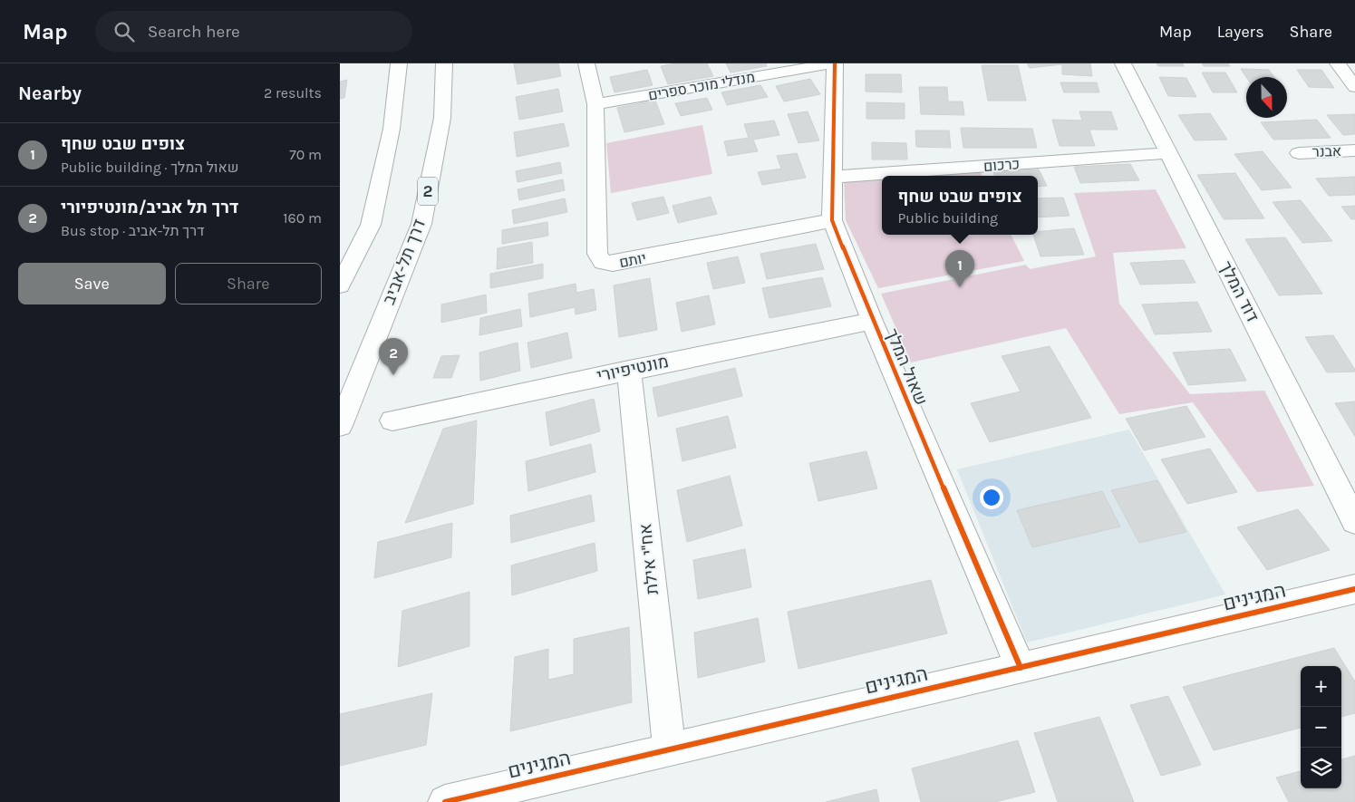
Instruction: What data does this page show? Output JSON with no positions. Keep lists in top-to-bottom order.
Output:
{
  "streets": {
    "main road": [
      "מנדלי מוכר ספרים",
      "אבנר",
      "כרכום",
      "2",
      "יותם",
      "דרך תל-אביב",
      "דוד המלך",
      "שאול המלך",
      "מונטיפיורי",
      "אח''י אילת",
      "המגינים"
    ]
  },
  "crossings": [
    ["מנדלי מוכר ספרים", "יותם"],
    ["מנדלי מוכר ספרים", "שאול המלך"],
    ["כרכום", "דוד המלך"],
    ["כרכום", "שאול המלך"],
    ["יותם", "שאול המלך"],
    ["שאול המלך", "מונטיפיורי"],
    ["שאול המלך", "המגינים"],
    ["מונטיפיורי", "אח''י אילת"],
    ["אח''י אילת", "המגינים"]
  ],
  "north": "bottom",
  "page": {
    "header": "Map",
    "search": "Search here",
    "nav": ["Map", "Layers", "Share"],
    "heading": ["Nearby", "2 results"],
    "list": [
      {
        "mark": "1",
        "name": "צופים שבט שחף",
        "note": "Public building · שאול המלך",
        "value": "70 m"
      },
      {
        "mark": "2",
        "name": "דרך תל אביב/מונטיפיורי",
        "note": "Bus stop · דרך תל-אביב",
        "value": "160 m"
      }
    ],
    "popup": ["צופים שבט שחף", "Public building"],
    "buttons": ["Save", "Share"],
    "pins": ["1", "2"],
    "map_buttons": ["+", "−"]
  }
}
